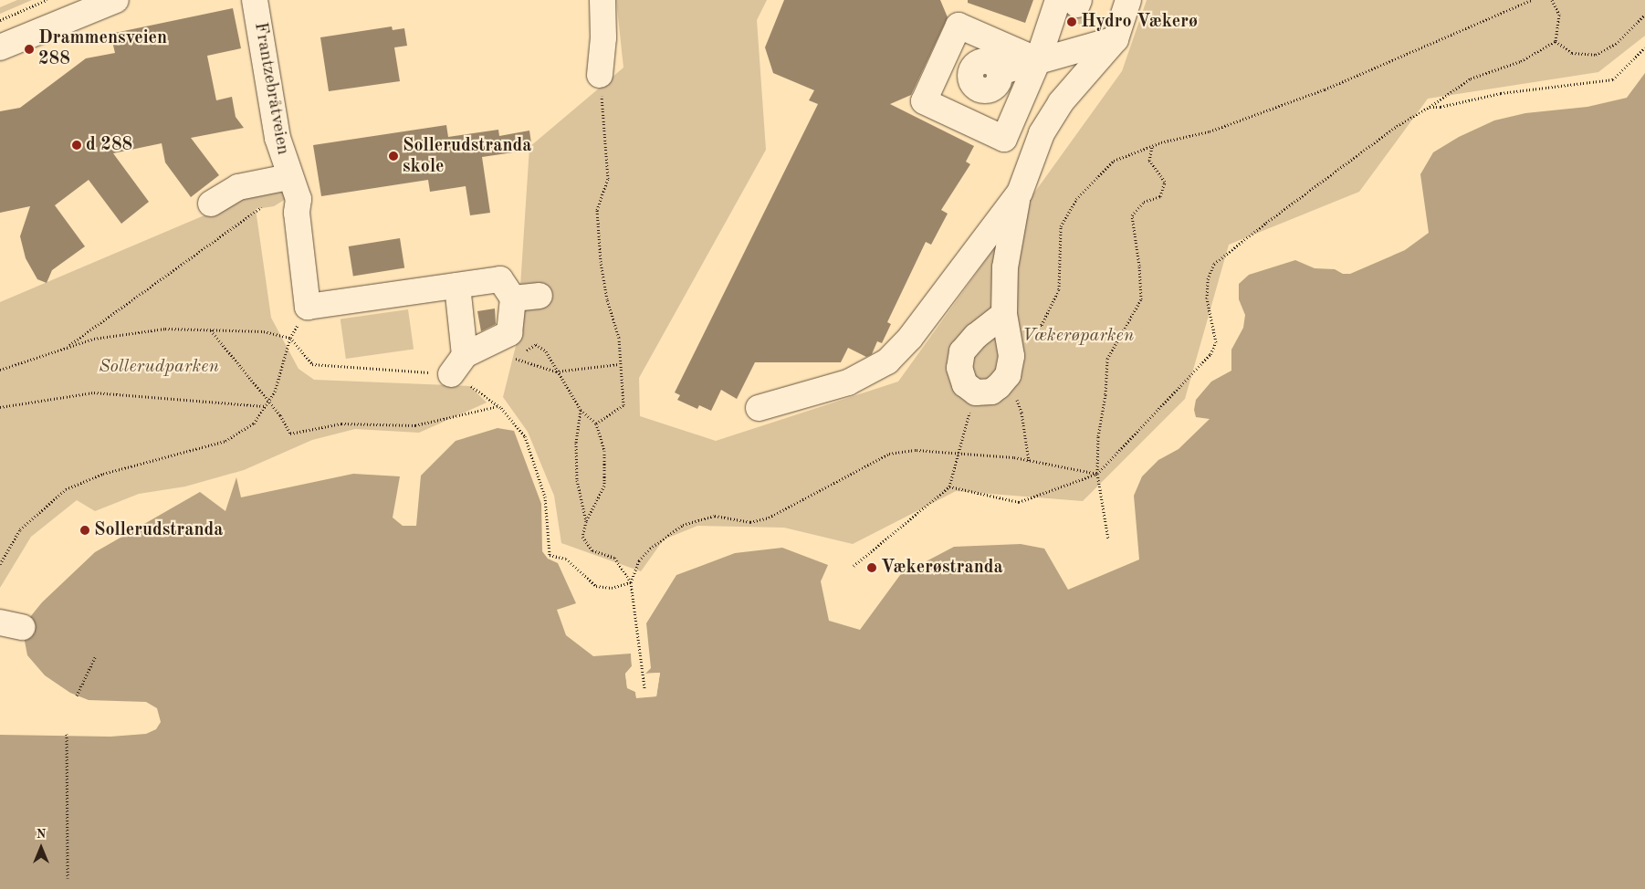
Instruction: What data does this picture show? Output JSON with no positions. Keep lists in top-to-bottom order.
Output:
{
  "streets": {
    "street": ["Frantzebråtveien"]
  },
  "parks": ["Vækerøparken", "Sollerudparken"],
  "places": [
    "Hydro Vækerø",
    "Drammensveien 288",
    "d 288",
    "Sollerudstranda skole",
    "Sollerudstranda",
    "Vækerøstranda"
  ],
  "north": "top"
}
